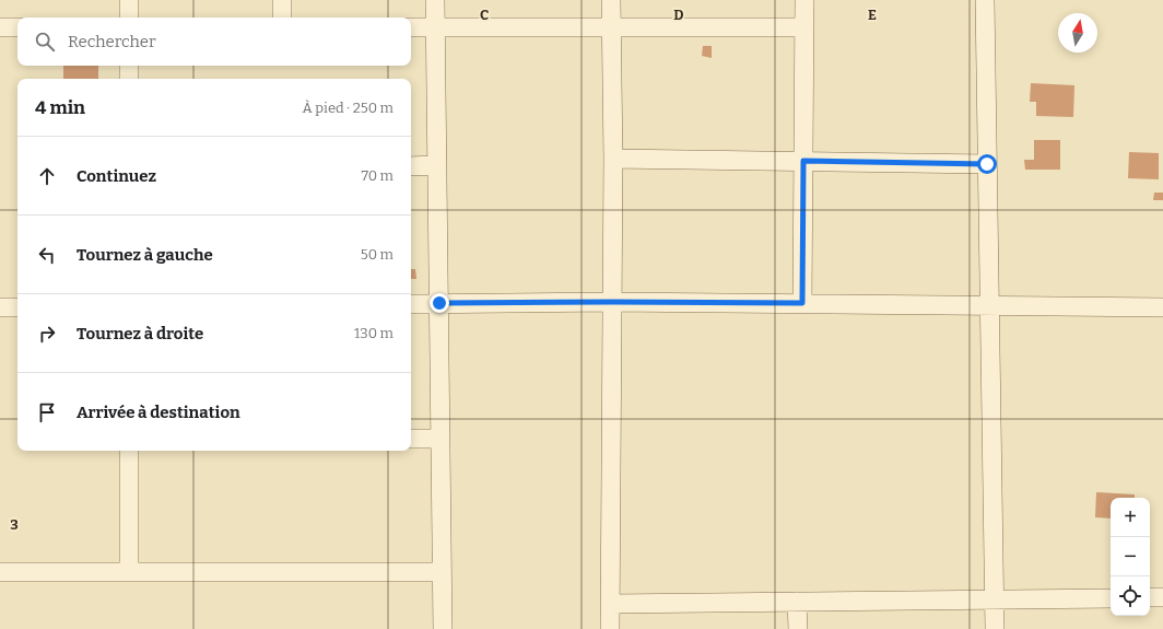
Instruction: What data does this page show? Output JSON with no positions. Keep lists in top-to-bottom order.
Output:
{
  "north": "top",
  "page": {
    "search": "Rechercher",
    "heading": ["4 min", "À pied · 250 m"],
    "list": [
      ["Continuez", "70 m"],
      ["Tournez à gauche", "50 m"],
      ["Tournez à droite", "130 m"],
      "Arrivée à destination"
    ],
    "map_buttons": ["+", "−"]
  },
  "grid": {
    "columns": ["C", "D", "E"],
    "rows": ["3"]
  }
}
